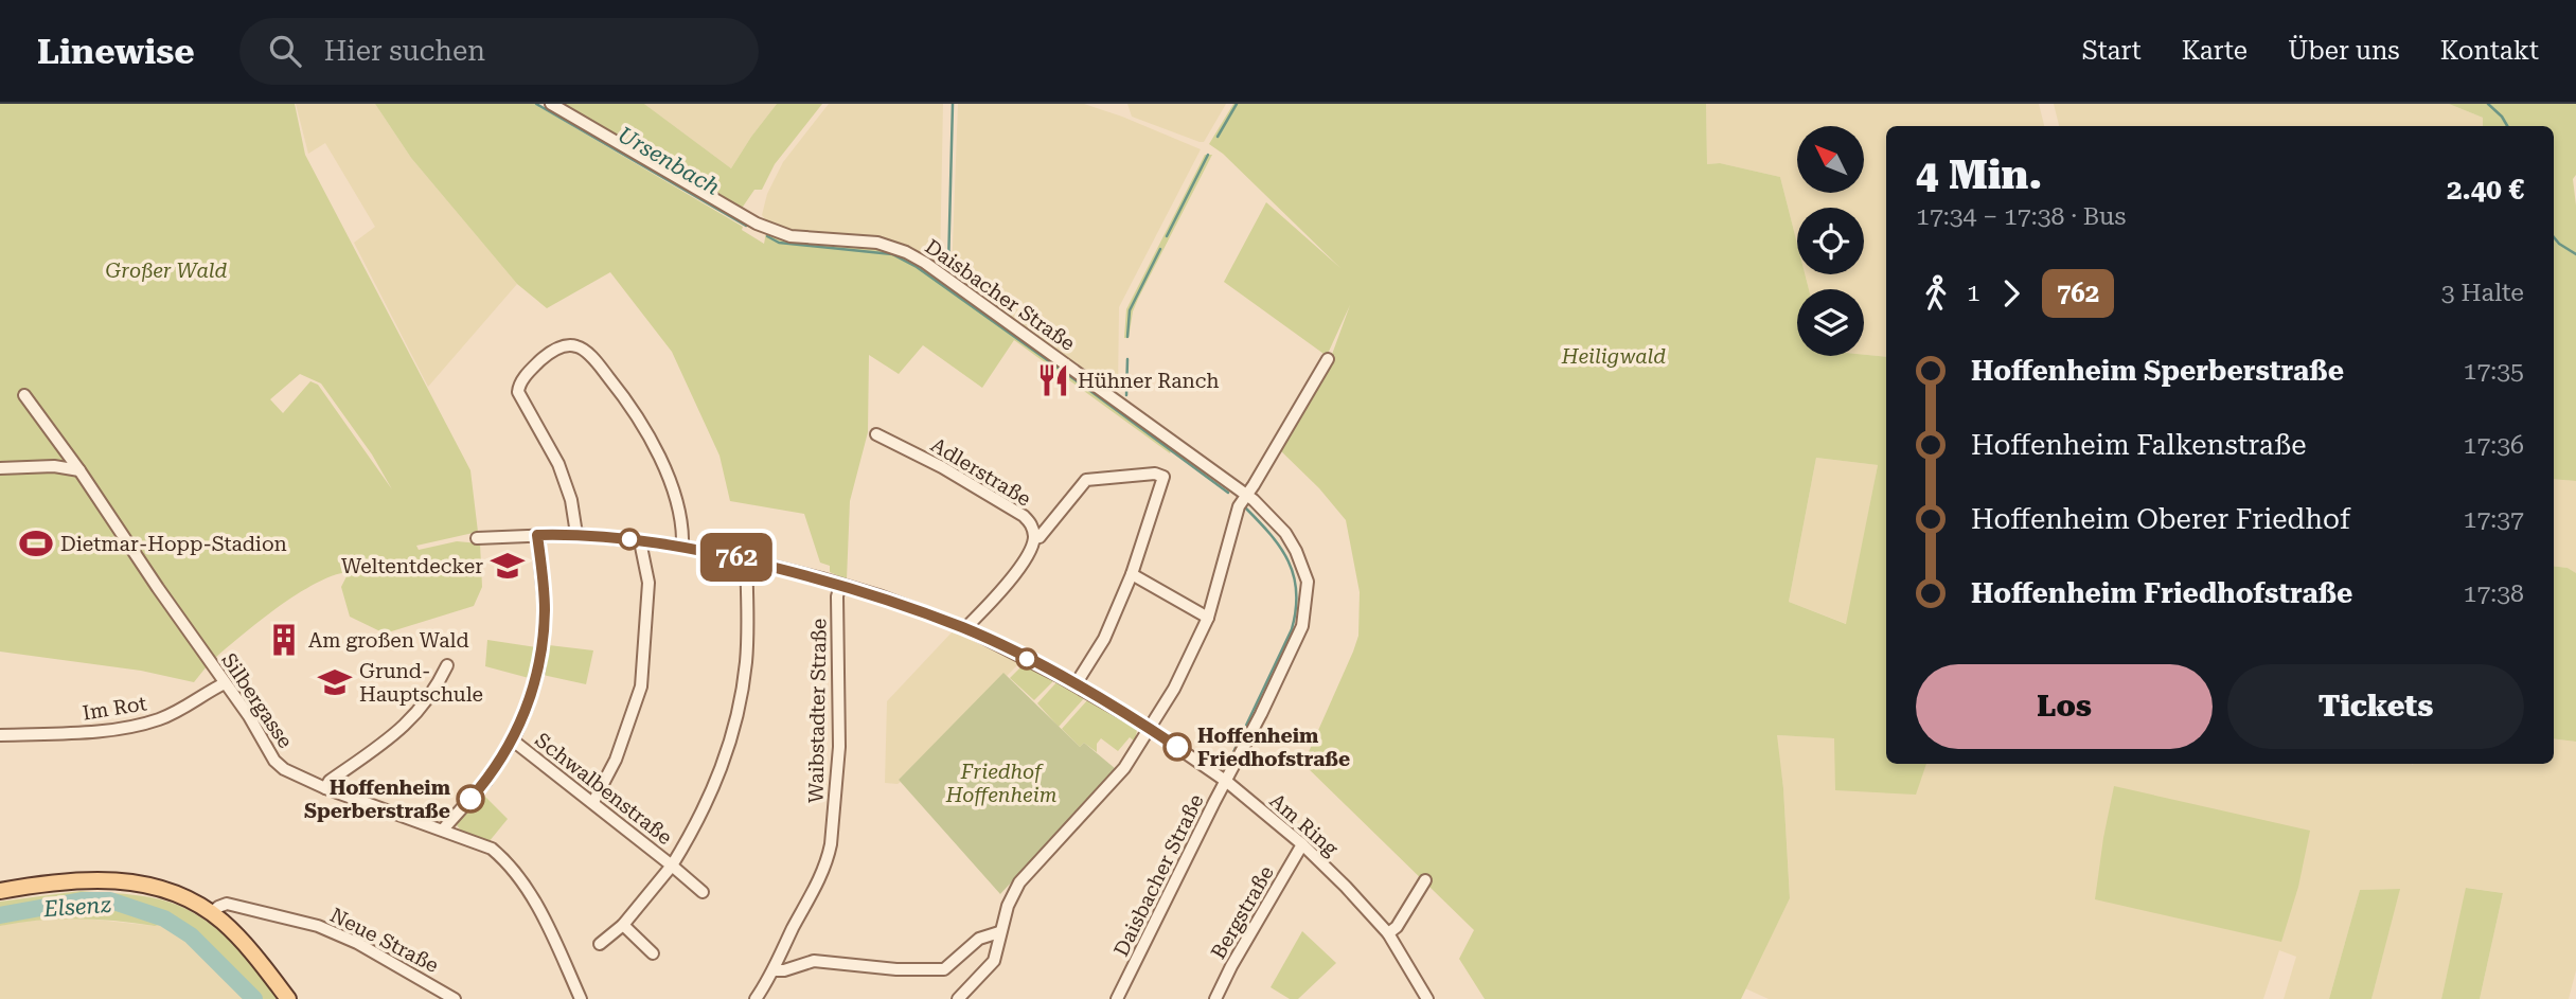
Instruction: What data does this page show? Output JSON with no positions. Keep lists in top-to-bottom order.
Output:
{
  "streets": {
    "street": [
      "Daisbacher Straße",
      "Adlerstraße",
      "Silbergasse",
      "Im Rot",
      "Waibstadter Straße",
      "Schwalbenstraße",
      "Am Ring",
      "Bergstraße",
      "Neue Straße"
    ]
  },
  "crossings": [
    ["Daisbacher Straße", "Am Ring"],
    ["Adlerstraße", "Am Ring"],
    ["Silbergasse", "Im Rot"],
    ["Waibstadter Straße", "Am Ring"],
    ["Am Ring", "Bergstraße"]
  ],
  "water": ["Ursenbach", "Elsenz"],
  "parks": ["Großer Wald", "Heiligwald", "Friedhof Hoffenheim"],
  "places": {
    "restaurant": ["Hühner Ranch"],
    "sports": ["Dietmar-Hopp-Stadion"],
    "school or university": ["Weltentdecker", "Grund- Hauptschule"],
    "building": ["Am großen Wald"],
    "other": ["Hoffenheim Friedhofstraße", "Hoffenheim Sperberstraße"]
  },
  "lines": ["bus line 762"],
  "north": "top left",
  "page": {
    "header": "Linewise",
    "search": "Hier suchen",
    "nav": [
      "Start",
      "Karte",
      "Über uns",
      "Kontakt"
    ],
    "on_map": "762",
    "heading": ["4 Min.", "17:34 – 17:38 · Bus", "2.40 €"],
    "legs": ["1", "762", "3 Halte"],
    "list": [
      {
        "name": "Hoffenheim Sperberstraße",
        "value": "17:35"
      },
      {
        "name": "Hoffenheim Falkenstraße",
        "value": "17:36"
      },
      {
        "name": "Hoffenheim Oberer Friedhof",
        "value": "17:37"
      },
      {
        "name": "Hoffenheim Friedhofstraße",
        "value": "17:38"
      }
    ],
    "buttons": ["Los", "Tickets"]
  }
}
